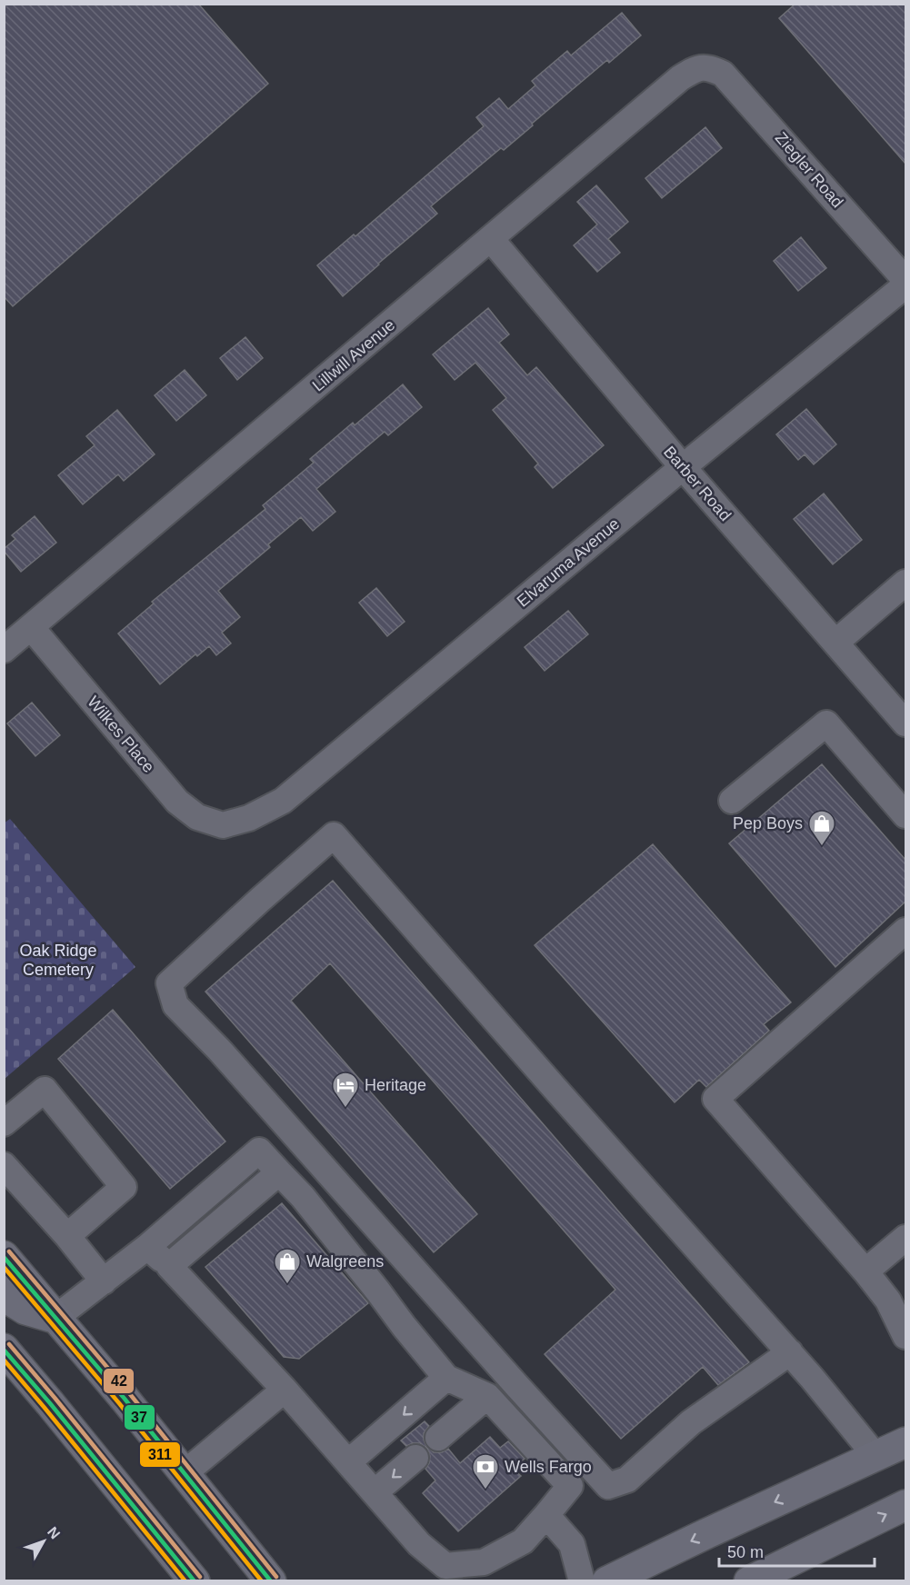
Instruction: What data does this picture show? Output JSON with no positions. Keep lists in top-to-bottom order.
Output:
{
  "streets": {
    "street": [
      "Ziegler Road",
      "Lillwill Avenue",
      "Barber Road",
      "Elvaruma Avenue",
      "Wilkes Place"
    ]
  },
  "crossings": [
    ["Ziegler Road", "Lillwill Avenue"],
    ["Lillwill Avenue", "Barber Road"],
    ["Lillwill Avenue", "Wilkes Place"],
    ["Barber Road", "Elvaruma Avenue"],
    ["Elvaruma Avenue", "Wilkes Place"]
  ],
  "parks": ["Oak Ridge Cemetery"],
  "places": {
    "shop": ["Pep Boys", "Walgreens"],
    "hotel": ["Heritage"],
    "bank": ["Wells Fargo"]
  },
  "lines": ["transit line 42", "transit line 37", "transit line 311"],
  "scale_bar": "50 m",
  "north": "top right"
}
